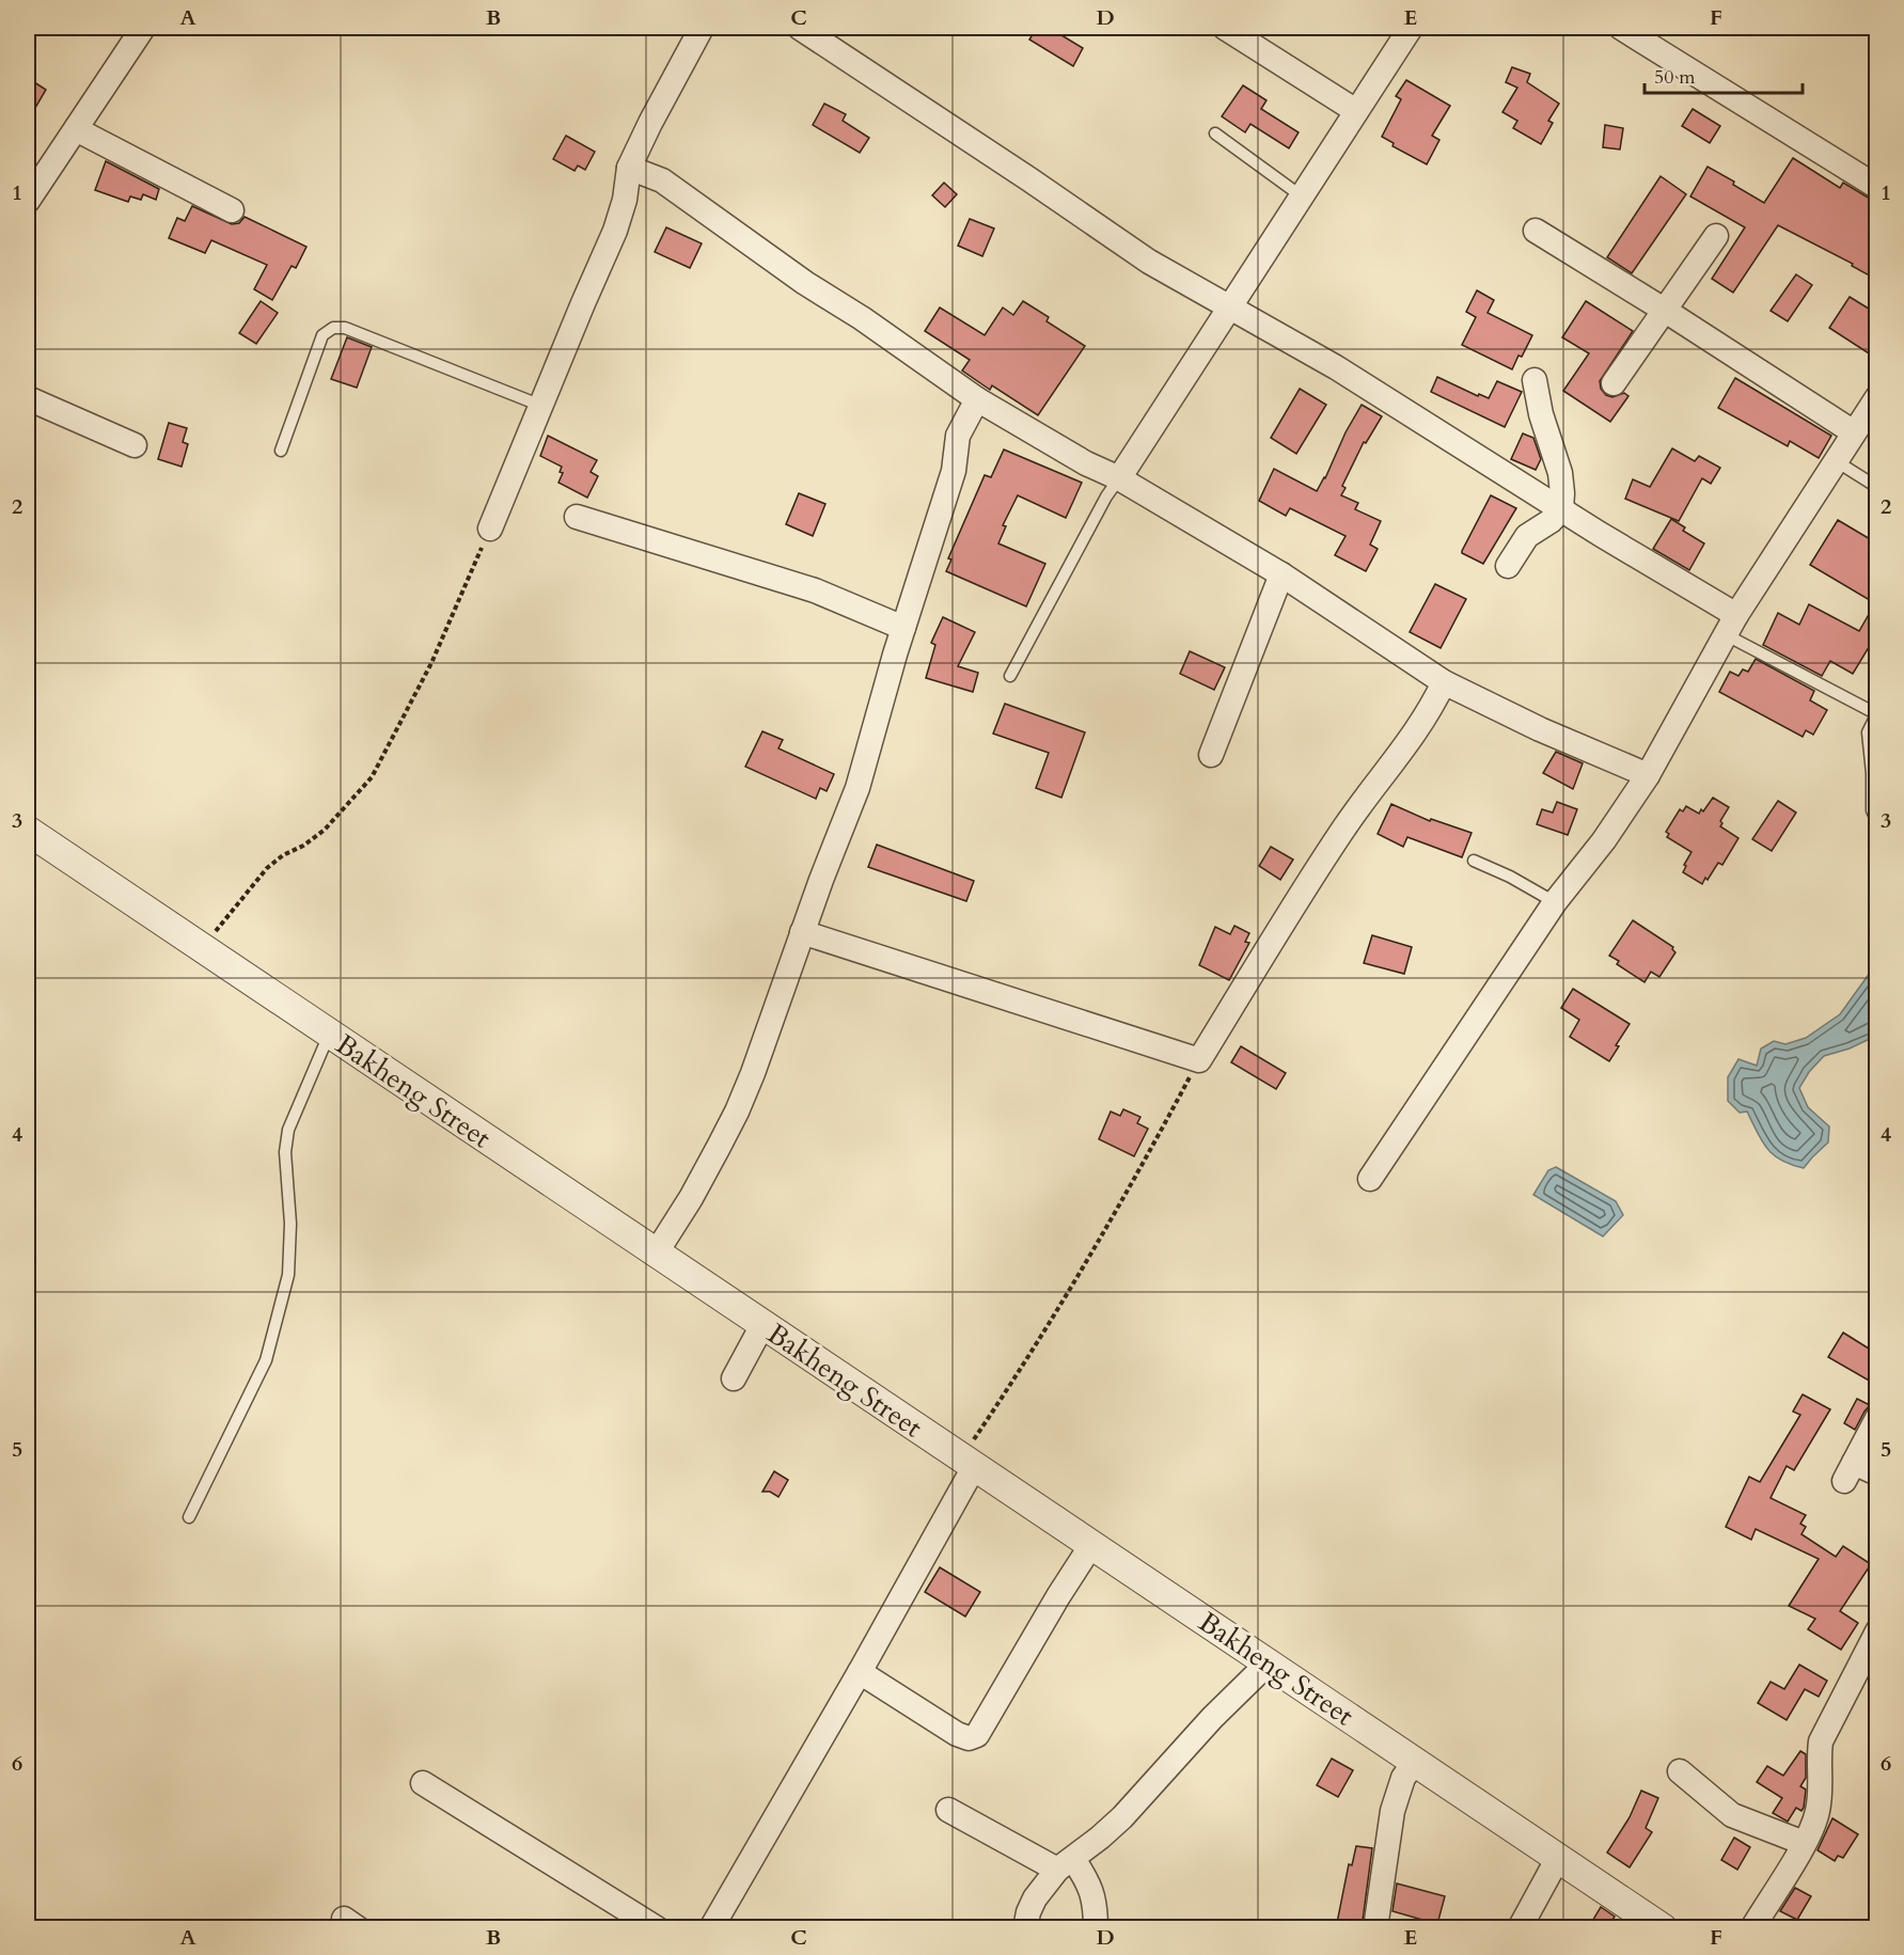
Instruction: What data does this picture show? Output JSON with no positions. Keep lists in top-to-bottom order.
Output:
{
  "streets": {
    "street": ["Bakheng Street"]
  },
  "scale_bar": "50 m",
  "grid": {
    "columns": [
      "A",
      "B",
      "C",
      "D",
      "E",
      "F"
    ],
    "rows": [
      "1",
      "2",
      "3",
      "4",
      "5",
      "6"
    ]
  }
}
